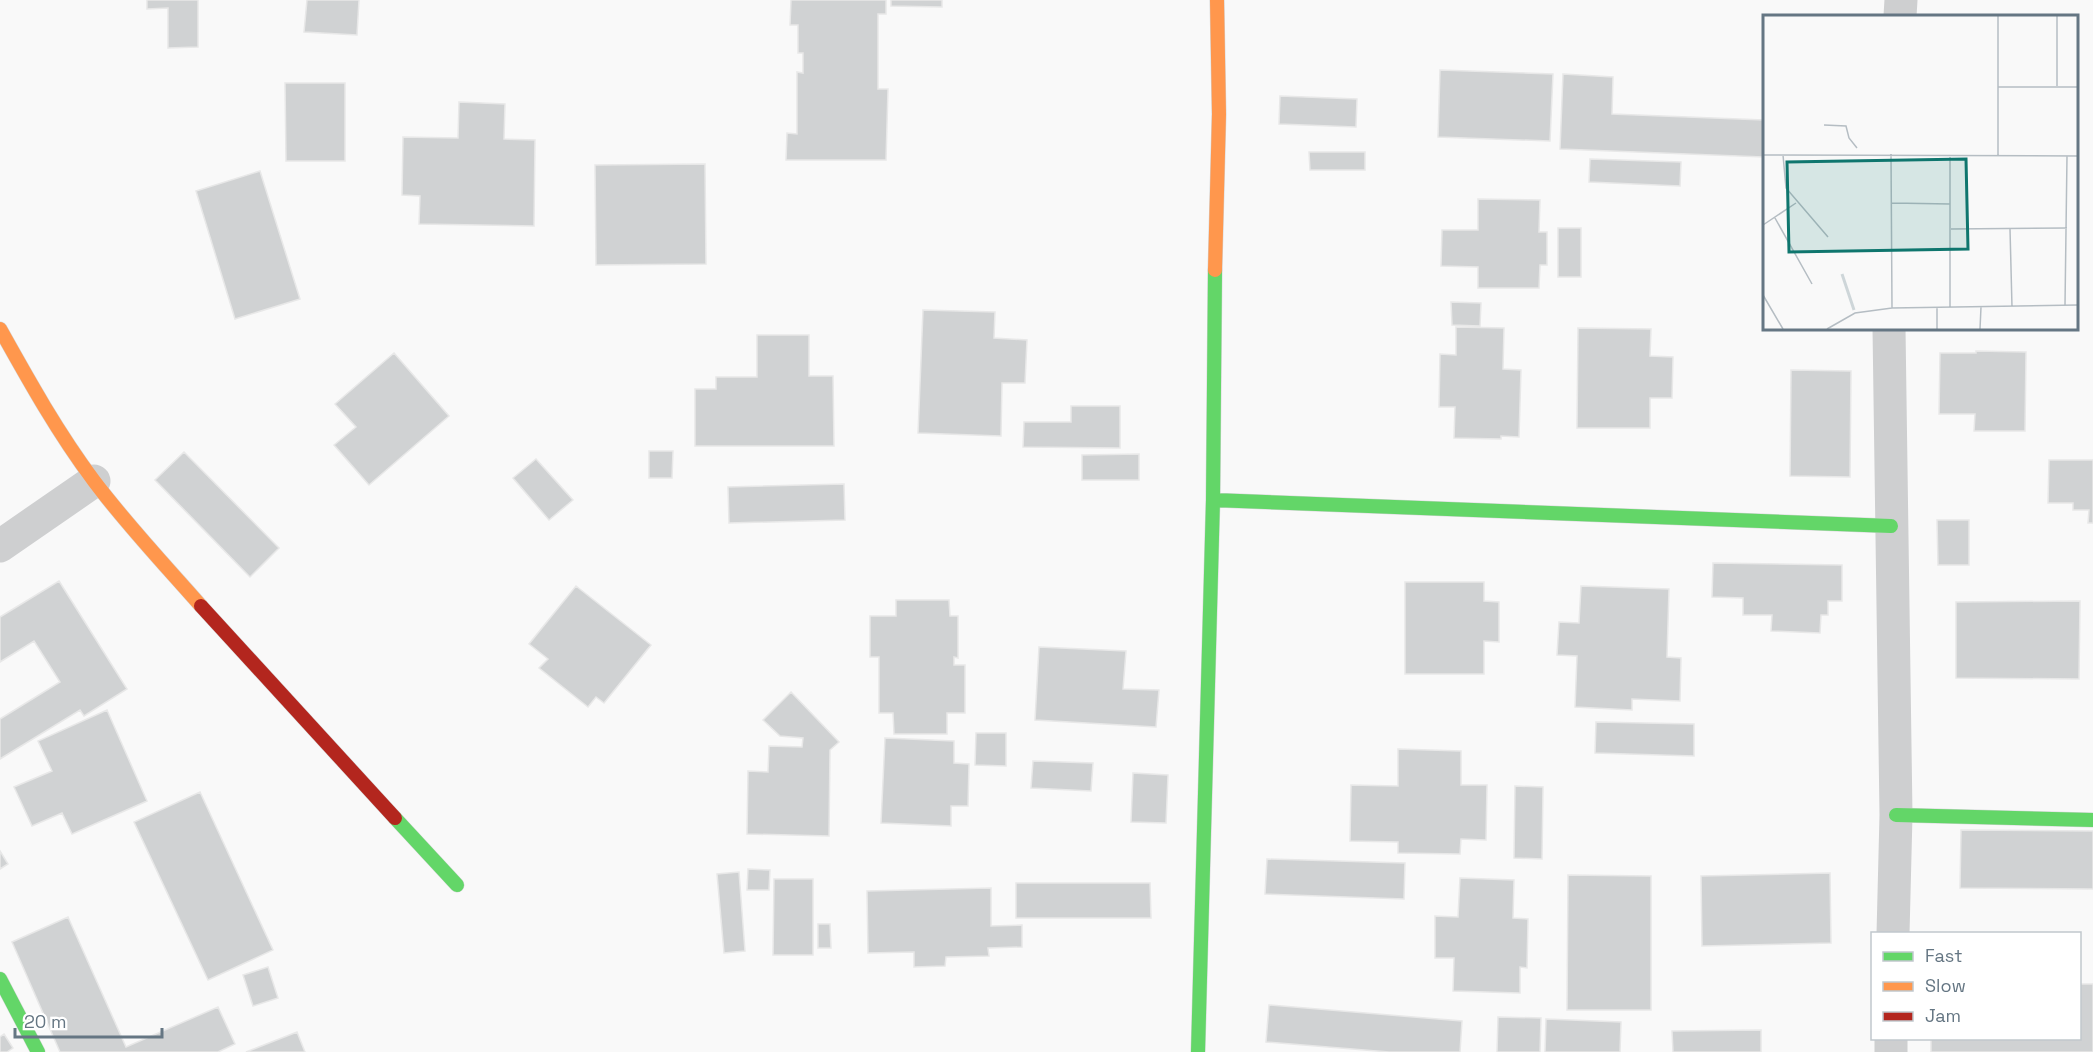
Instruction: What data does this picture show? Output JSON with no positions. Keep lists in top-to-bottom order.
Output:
{
  "legend": ["Fast", "Slow", "Jam"],
  "scale_bar": "20 m"
}
